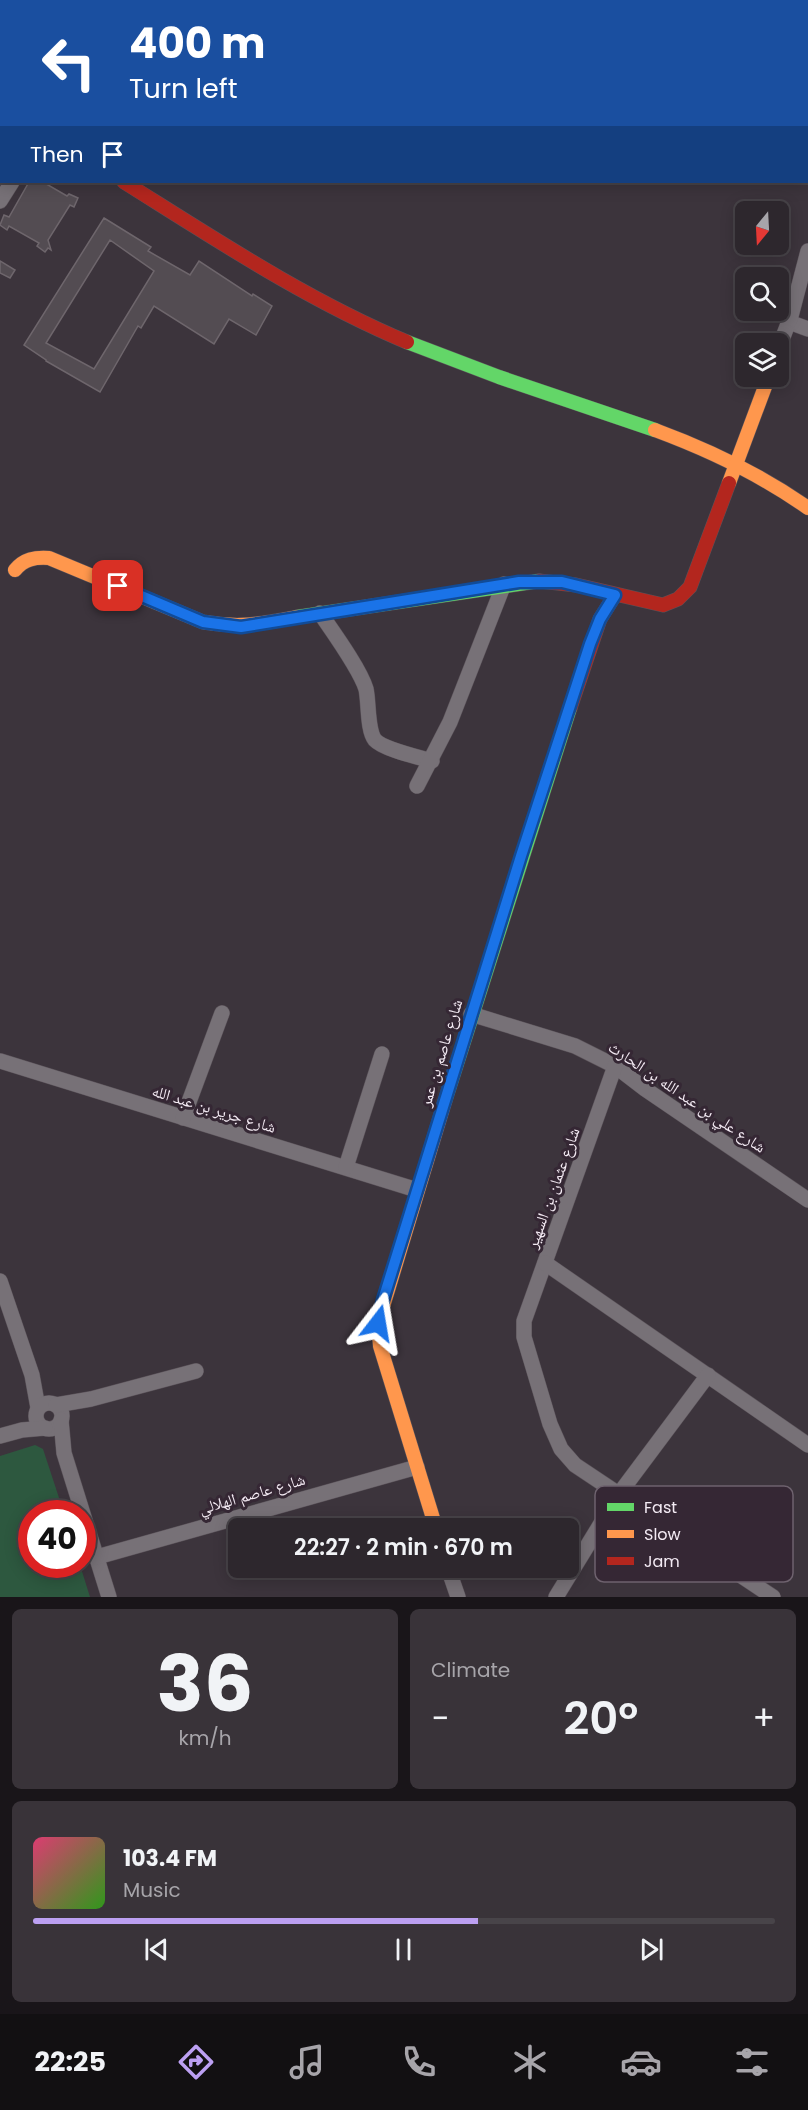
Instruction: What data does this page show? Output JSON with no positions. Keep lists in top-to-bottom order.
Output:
{
  "streets": {
    "street": [
      "شارع عاصم بن عمر",
      "شارع علي بن عبد الله بن الحارث",
      "شارع جرير بن عبد الله",
      "شارع عثمان بن السهير",
      "شارع عاصم الهلالي"
    ]
  },
  "crossings": [
    ["شارع عاصم بن عمر", "شارع علي بن عبد الله بن الحارث"],
    ["شارع عاصم بن عمر", "شارع جرير بن عبد الله"],
    ["شارع عاصم بن عمر", "شارع عاصم الهلالي"],
    ["شارع علي بن عبد الله بن الحارث", "شارع عثمان بن السهير"]
  ],
  "legend": ["Fast", "Slow", "Jam"],
  "north": "bottom",
  "page": {
    "turn": ["400 m", "Turn left"],
    "then": "Then",
    "limit": "40",
    "trip": "22:27 · 2 min · 670 m",
    "tile": [
      ["36", "km/h"],
      "Climate"
    ],
    "heat": ["−", "20°", "+"],
    "song": ["103.4 FM", "Music"],
    "tabs": "22:25"
  }
}
